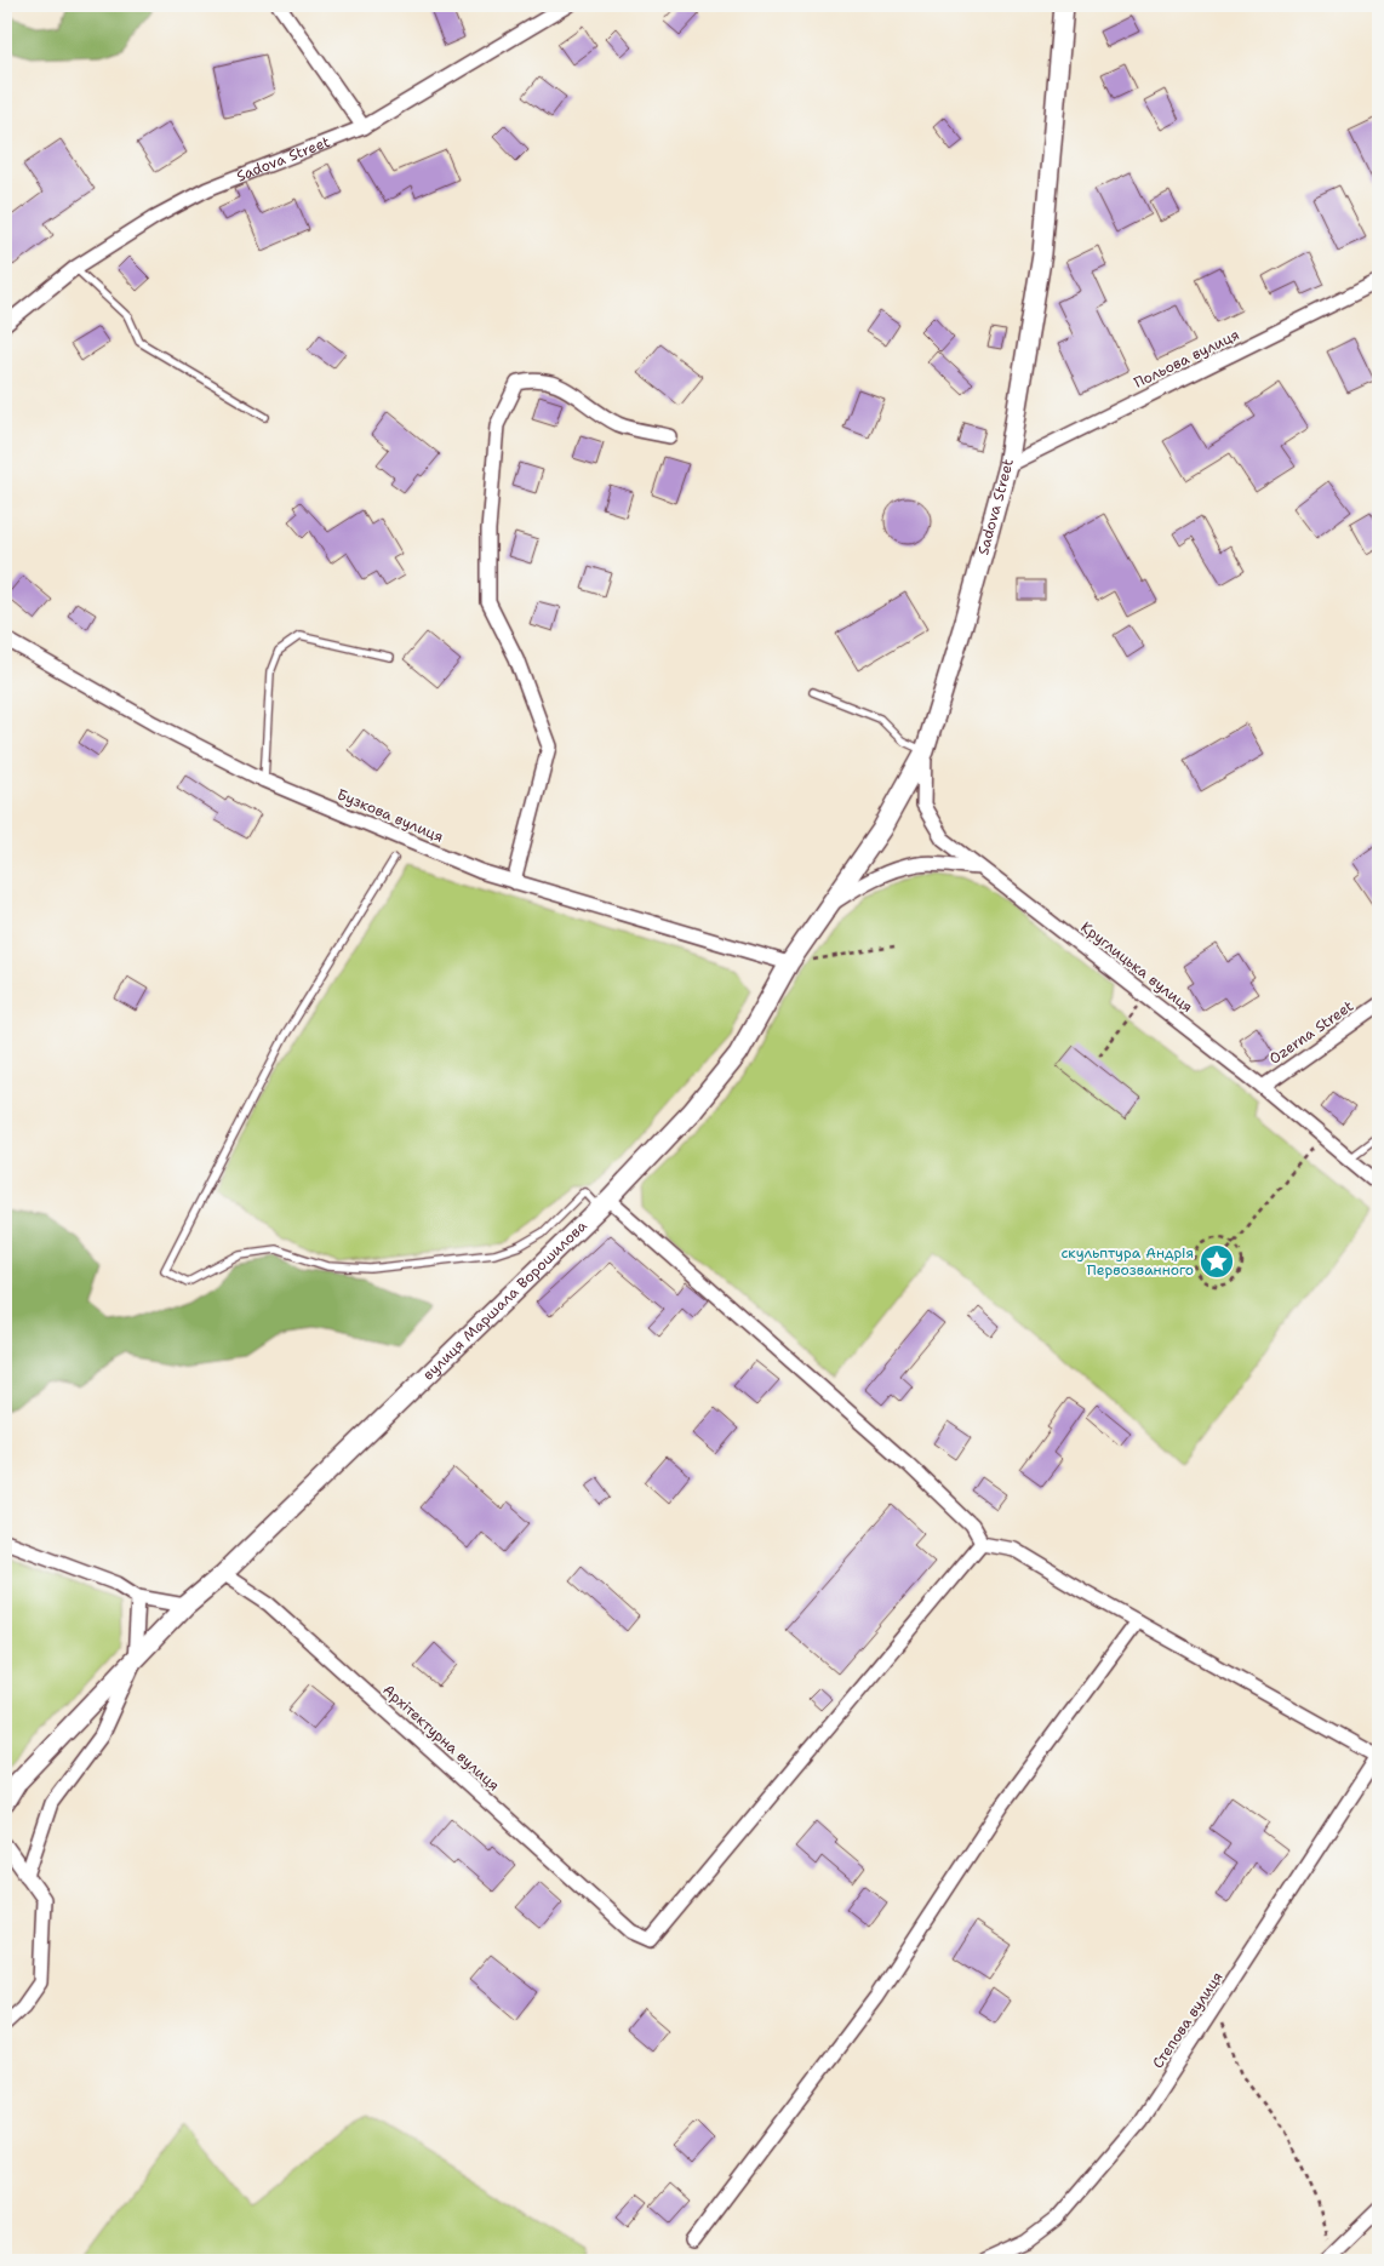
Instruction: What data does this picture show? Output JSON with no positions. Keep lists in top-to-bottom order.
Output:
{
  "streets": {
    "street": [
      "Sadova Street",
      "Польова вулиця",
      "Бузкова вулиця",
      "Круглицька вулиця",
      "Ozerna Street",
      "вулиця Маршала Ворошилова",
      "Архітектурна вулиця",
      "Степова вулиця"
    ]
  },
  "crossings": [
    ["Sadova Street", "Польова вулиця"],
    ["Sadova Street", "Бузкова вулиця"],
    ["Sadova Street", "Круглицька вулиця"],
    ["Sadova Street", "вулиця Маршала Ворошилова"],
    ["Бузкова вулиця", "вулиця Маршала Ворошилова"],
    ["Круглицька вулиця", "Ozerna Street"],
    ["вулиця Маршала Ворошилова", "Архітектурна вулиця"]
  ],
  "places": {
    "place": ["скульптура Андрія Первозванного"]
  }
}
